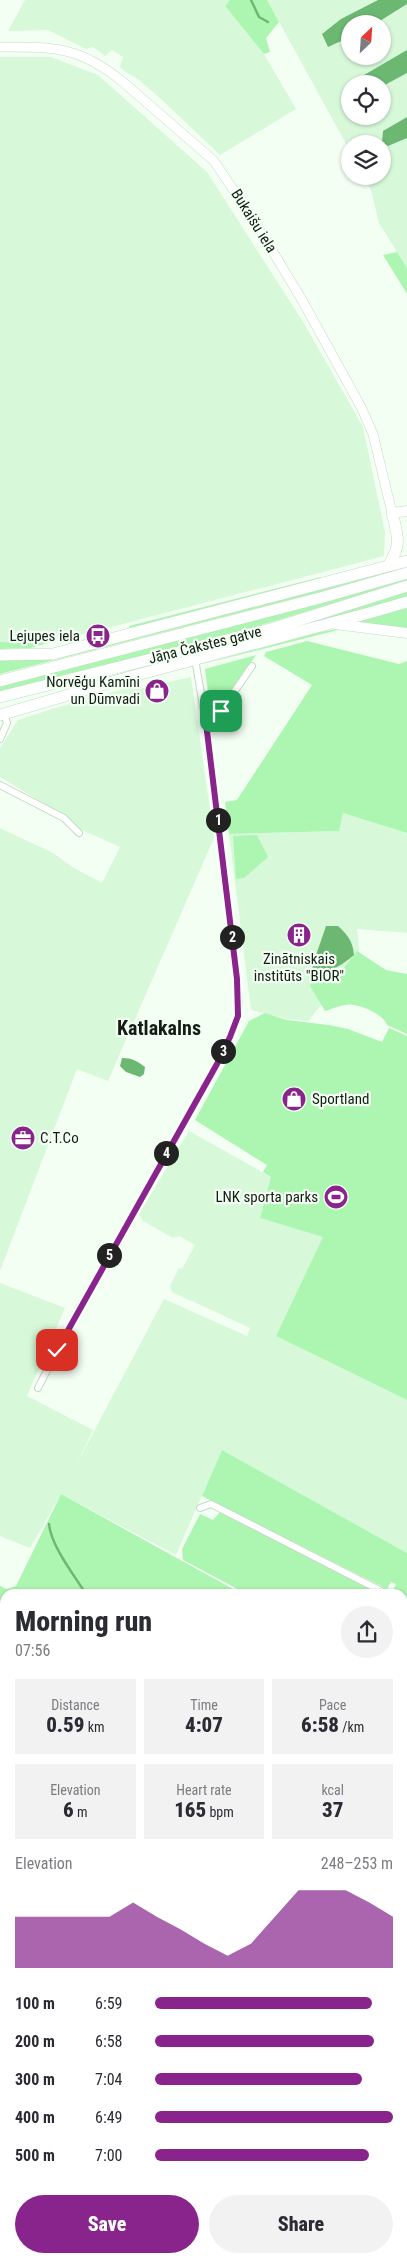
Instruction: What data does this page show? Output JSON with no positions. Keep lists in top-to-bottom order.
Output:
{
  "streets": {
    "highway": ["Jāņa Čakstes gatve"],
    "street": ["Bukaišu iela"]
  },
  "districts": ["Katlakalns"],
  "places": {
    "bus stop": ["Lejupes iela"],
    "shop": ["Norvēģu Kamīni un Dūmvadi", "Sportland"],
    "building": ["Zinātniskais institūts \"BIOR\""],
    "office": ["C.T.Co"],
    "sports": ["LNK sporta parks"]
  },
  "north": "top right",
  "page": {
    "pins": [
      "1",
      "2",
      "3",
      "4",
      "5"
    ],
    "heading": ["Morning run", "07:56"],
    "stats": [
      ["Distance", "0.59 km"],
      ["Time", "4:07"],
      ["Pace", "6:58 /km"],
      ["Elevation", "6 m"],
      ["Heart rate", "165 bpm"],
      ["kcal", "37"]
    ],
    "chart": ["Elevation", "248–253 m"],
    "list": [
      {
        "name": "100 m",
        "note": "6:59"
      },
      {
        "name": "200 m",
        "note": "6:58"
      },
      {
        "name": "300 m",
        "note": "7:04"
      },
      {
        "name": "400 m",
        "note": "6:49"
      },
      {
        "name": "500 m",
        "note": "7:00"
      }
    ],
    "buttons": ["Save", "Share"]
  }
}
